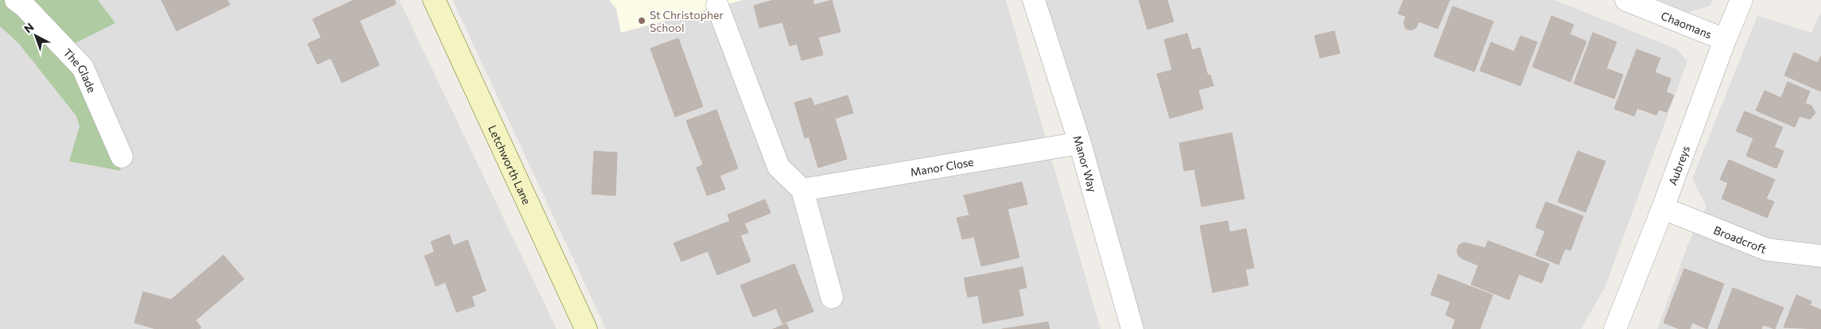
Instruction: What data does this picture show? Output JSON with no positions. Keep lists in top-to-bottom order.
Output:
{
  "streets": {
    "street": [
      "Chaomans",
      "The Glade",
      "Manor Way",
      "Letchworth Lane",
      "Aubreys",
      "Manor Close",
      "Broadcroft"
    ]
  },
  "crossings": [
    ["Chaomans", "Aubreys"],
    ["Manor Way", "Manor Close"],
    ["Aubreys", "Broadcroft"]
  ],
  "places": ["St Christopher School"],
  "north": "top left"
}
